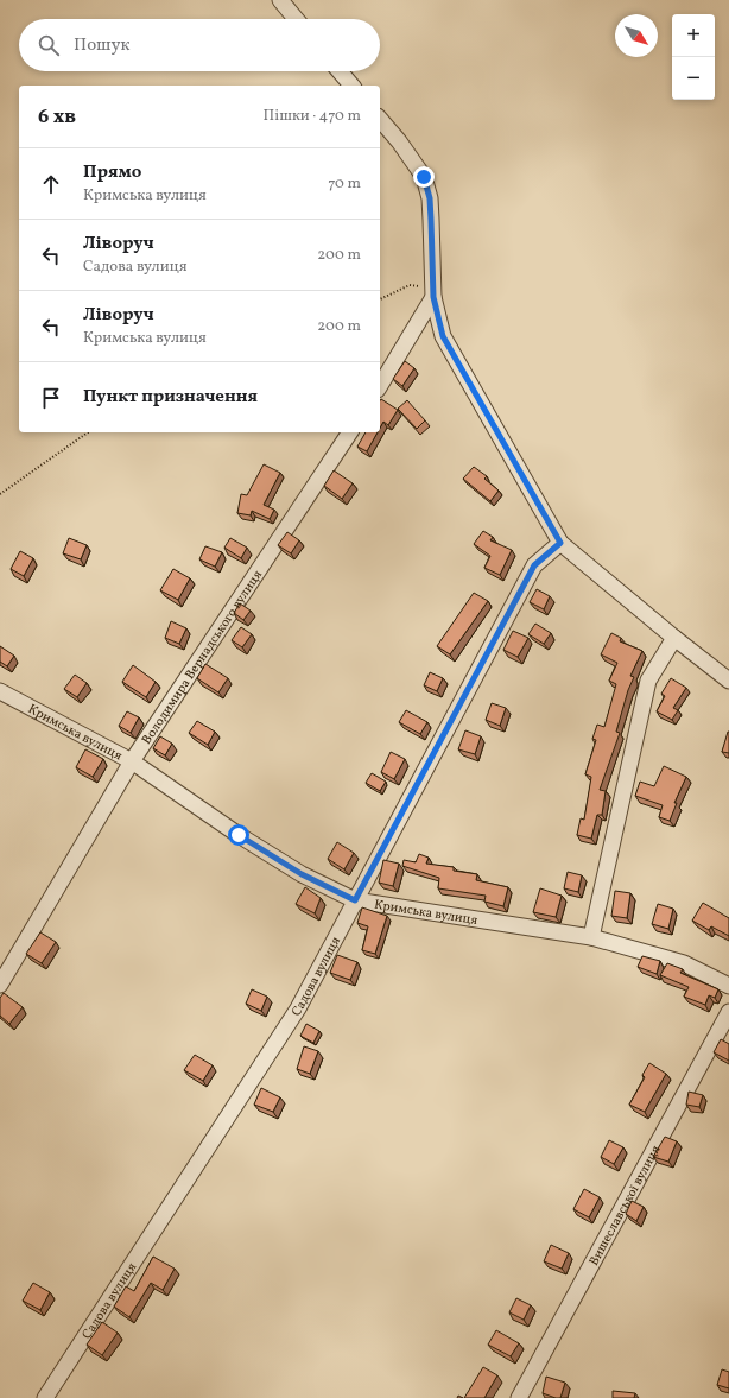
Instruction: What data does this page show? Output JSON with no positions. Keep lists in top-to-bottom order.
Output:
{
  "streets": {
    "street": [
      "Володимира Вернадського вулиця",
      "Кримська вулиця",
      "Садова вулиця",
      "Вишеславської вулиця"
    ]
  },
  "crossings": [
    ["Володимира Вернадського вулиця", "Кримська вулиця"],
    ["Кримська вулиця", "Садова вулиця"]
  ],
  "north": "bottom right",
  "page": {
    "map_buttons": ["+", "−"],
    "search": "Пошук",
    "heading": ["6 хв", "Пішки · 470 m"],
    "list": [
      ["Прямо", "Кримська вулиця", "70 m"],
      ["Ліворуч", "Садова вулиця", "200 m"],
      ["Ліворуч", "Кримська вулиця", "200 m"],
      "Пункт призначення"
    ]
  }
}
